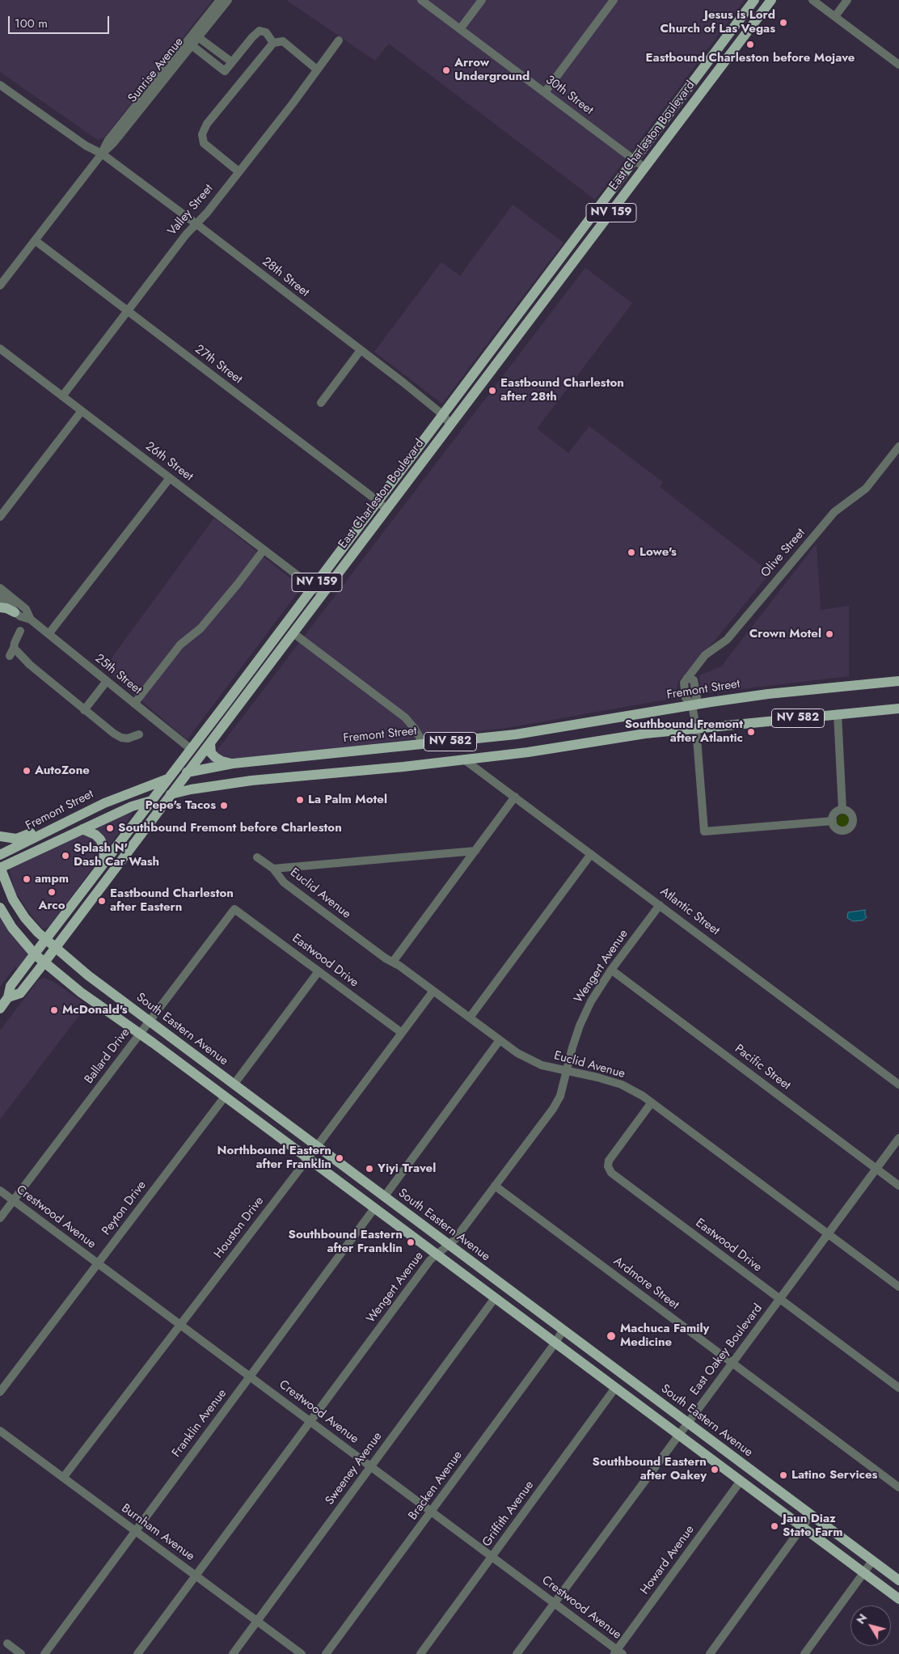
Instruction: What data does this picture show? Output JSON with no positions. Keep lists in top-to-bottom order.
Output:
{
  "streets": {
    "main road": [
      "East Charleston Boulevard",
      "NV 159",
      "Fremont Street",
      "NV 582",
      "South Eastern Avenue"
    ],
    "street": [
      "Sunrise Avenue",
      "30th Street",
      "Valley Street",
      "28th Street",
      "27th Street",
      "26th Street",
      "Olive Street",
      "25th Street",
      "Euclid Avenue",
      "Atlantic Street",
      "Eastwood Drive",
      "Wengert Avenue",
      "Ballard Drive",
      "Pacific Street",
      "Peyton Drive",
      "Crestwood Avenue",
      "Houston Drive",
      "Ardmore Street",
      "East Oakey Boulevard",
      "Franklin Avenue",
      "Sweeney Avenue",
      "Bracken Avenue",
      "Griffith Avenue",
      "Burnham Avenue",
      "Howard Avenue"
    ]
  },
  "crossings": [
    ["Sunrise Avenue", "28th Street"],
    ["Sunrise Avenue", "27th Street"],
    ["30th Street", "East Charleston Boulevard"],
    ["East Charleston Boulevard", "28th Street"],
    ["East Charleston Boulevard", "27th Street"],
    ["East Charleston Boulevard", "26th Street"],
    ["East Charleston Boulevard", "25th Street"],
    ["East Charleston Boulevard", "Fremont Street"],
    ["East Charleston Boulevard", "NV 582"],
    ["East Charleston Boulevard", "South Eastern Avenue"],
    ["Valley Street", "28th Street"],
    ["Valley Street", "27th Street"],
    ["Valley Street", "26th Street"],
    ["Olive Street", "Fremont Street"],
    ["Olive Street", "NV 582"],
    ["NV 582", "Atlantic Street"],
    ["Euclid Avenue", "Eastwood Drive"],
    ["Euclid Avenue", "Wengert Avenue"],
    ["Euclid Avenue", "Houston Drive"],
    ["Euclid Avenue", "East Oakey Boulevard"],
    ["Atlantic Street", "Wengert Avenue"],
    ["Eastwood Drive", "Ballard Drive"],
    ["Eastwood Drive", "Houston Drive"],
    ["Eastwood Drive", "East Oakey Boulevard"],
    ["Wengert Avenue", "South Eastern Avenue"],
    ["Wengert Avenue", "Pacific Street"],
    ["Wengert Avenue", "Crestwood Avenue"],
    ["Wengert Avenue", "Ardmore Street"],
    ["Wengert Avenue", "Burnham Avenue"],
    ["South Eastern Avenue", "Ballard Drive"],
    ["South Eastern Avenue", "Houston Drive"],
    ["South Eastern Avenue", "East Oakey Boulevard"],
    ["South Eastern Avenue", "Bracken Avenue"],
    ["Ballard Drive", "Crestwood Avenue"],
    ["Pacific Street", "East Oakey Boulevard"],
    ["Peyton Drive", "Crestwood Avenue"],
    ["Crestwood Avenue", "Houston Drive"],
    ["Crestwood Avenue", "East Oakey Boulevard"],
    ["Crestwood Avenue", "Franklin Avenue"],
    ["Crestwood Avenue", "Sweeney Avenue"],
    ["Crestwood Avenue", "Bracken Avenue"],
    ["Crestwood Avenue", "Griffith Avenue"],
    ["Crestwood Avenue", "Howard Avenue"],
    ["Houston Drive", "Burnham Avenue"],
    ["Ardmore Street", "East Oakey Boulevard"],
    ["Franklin Avenue", "Burnham Avenue"],
    ["Sweeney Avenue", "Burnham Avenue"]
  ],
  "places": [
    "Jesus is Lord Church of Las Vegas",
    "Eastbound Charleston before Mojave",
    "Arrow Underground",
    "Eastbound Charleston after 28th",
    "Lowe's",
    "Crown Motel",
    "Southbound Fremont after Atlantic",
    "AutoZone",
    "La Palm Motel",
    "Pepe's Tacos",
    "Southbound Fremont before Charleston",
    "Splash N' Dash Car Wash",
    "ampm",
    "Arco",
    "Eastbound Charleston after Eastern",
    "McDonald's",
    "Northbound Eastern after Franklin",
    "Yiyi Travel",
    "Southbound Eastern after Franklin",
    "Machuca Family Medicine",
    "Southbound Eastern after Oakey",
    "Latino Services",
    "Jaun Diaz State Farm"
  ],
  "scale_bar": "100 m",
  "north": "top left"
}
